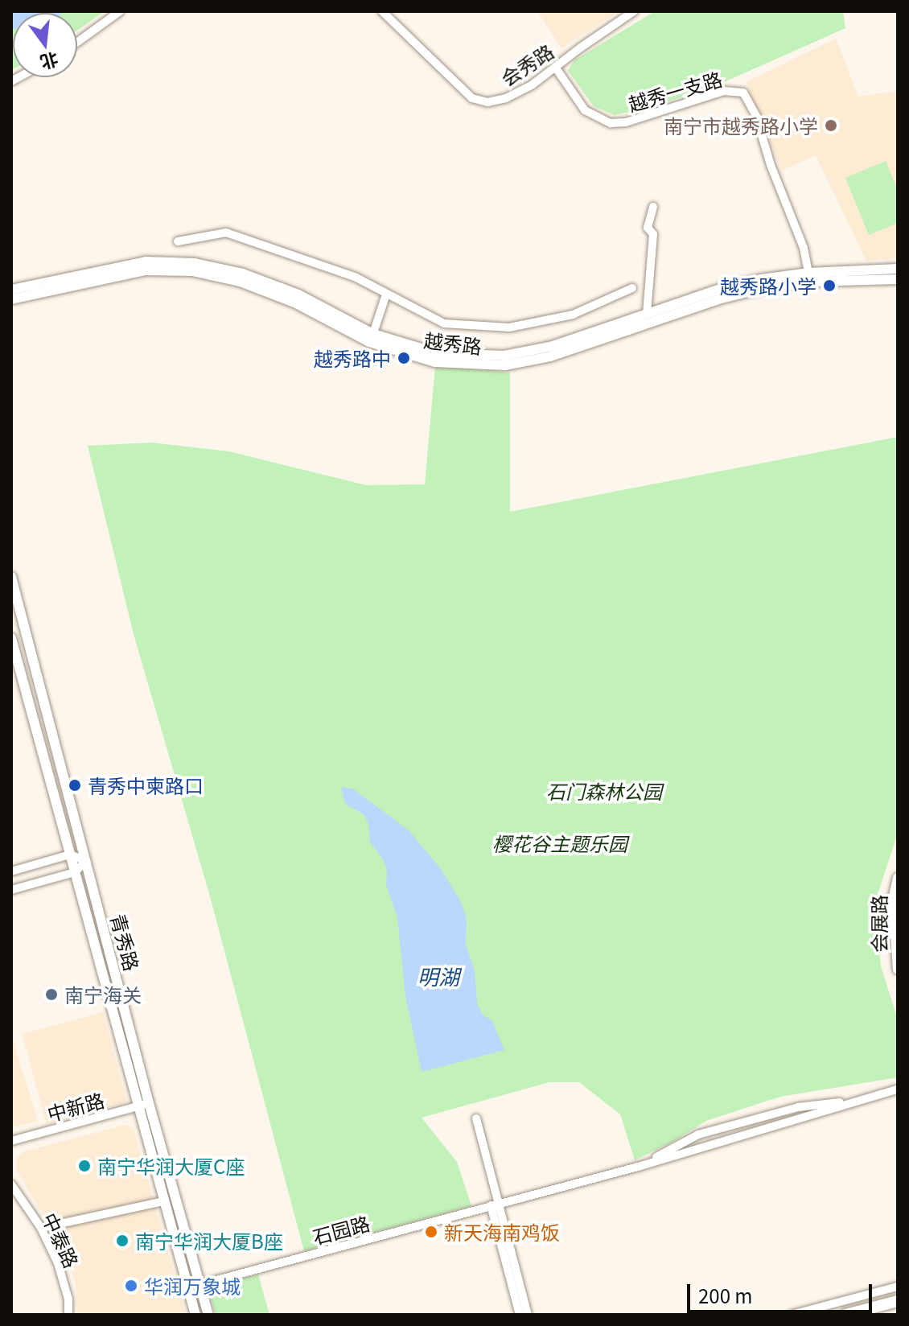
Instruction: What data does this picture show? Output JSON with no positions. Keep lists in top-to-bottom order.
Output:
{
  "streets": {
    "main road": ["越秀路", "会展路", "青秀路"],
    "street": [
      "会秀路",
      "越秀一支路",
      "中新路",
      "石园路",
      "中泰路"
    ]
  },
  "crossings": [
    ["会秀路", "越秀一支路"],
    ["越秀一支路", "越秀路"],
    ["青秀路", "中新路"],
    ["青秀路", "石园路"]
  ],
  "water": ["明湖"],
  "parks": ["石门森林公园", "樱花谷主题乐园"],
  "places": [
    "南宁市越秀路小学",
    "越秀路小学",
    "越秀路中",
    "青秀中柬路口",
    "南宁海关",
    "南宁华润大厦C座",
    "新天海南鸡饭",
    "南宁华润大厦B座",
    "华润万象城"
  ],
  "scale_bar": "200 m",
  "north": "bottom"
}
